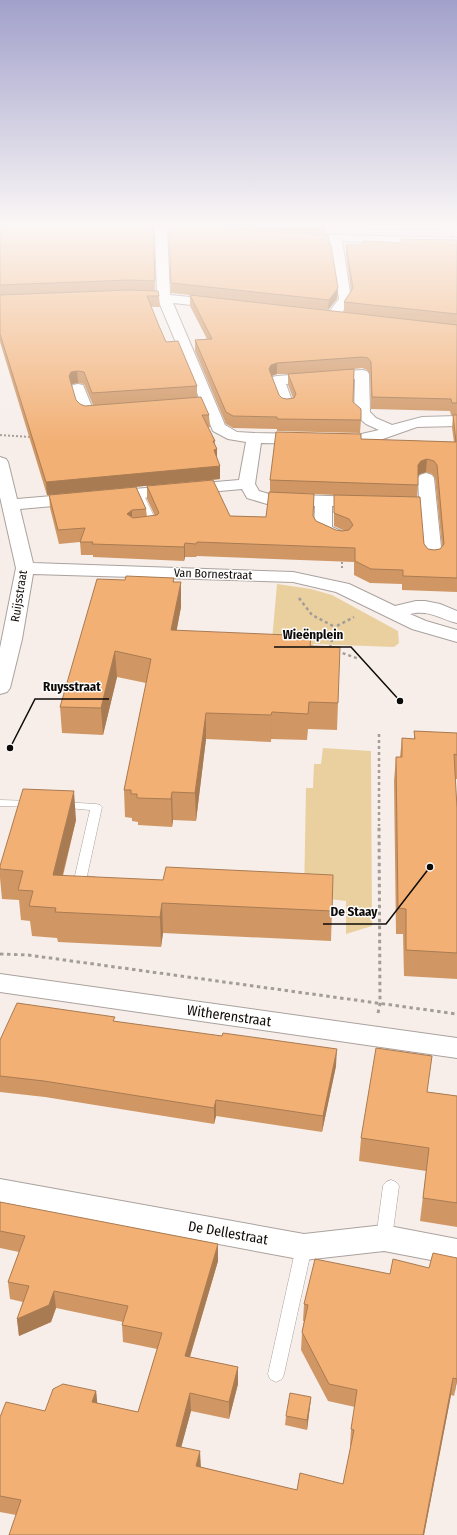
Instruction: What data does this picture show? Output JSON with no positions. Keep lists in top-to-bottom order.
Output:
{
  "streets": {
    "street": [
      "Van Bornestraat",
      "Ruijsstraat",
      "Witherenstraat",
      "De Dellestraat"
    ]
  },
  "crossings": [
    ["Van Bornestraat", "Ruijsstraat"]
  ],
  "places": ["Wieënplein", "Ruysstraat", "De Staay"]
}
